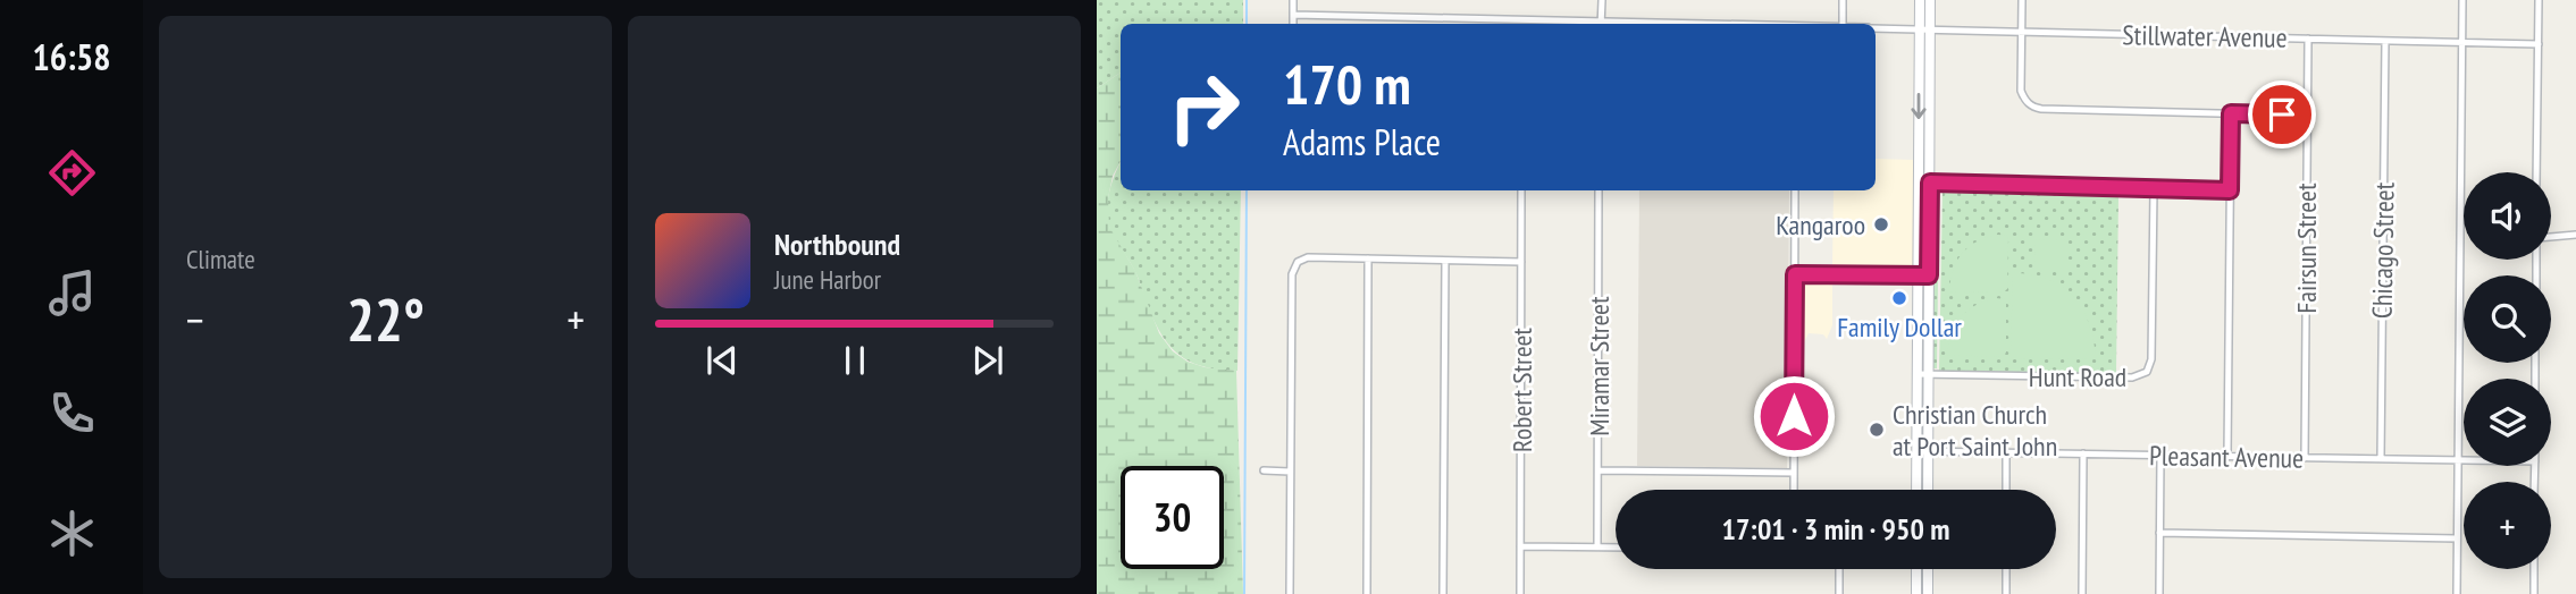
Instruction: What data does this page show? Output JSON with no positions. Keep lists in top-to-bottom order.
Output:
{
  "streets": {
    "street": [
      "Stillwater Avenue",
      "Fairsun Street",
      "Chicago Street",
      "Miramar Street",
      "Hunt Road",
      "Robert Street",
      "Pleasant Avenue"
    ]
  },
  "crossings": [
    ["Stillwater Avenue", "Fairsun Street"],
    ["Stillwater Avenue", "Chicago Street"],
    ["Fairsun Street", "Pleasant Avenue"],
    ["Chicago Street", "Pleasant Avenue"]
  ],
  "places": ["Kangaroo", "Family Dollar", "Christian Church at Port Saint John"],
  "page": {
    "tabs": "16:58",
    "tile": "Climate",
    "turn": ["170 m", "Adams Place"],
    "map_buttons": "+",
    "song": ["Northbound", "June Harbor"],
    "heat": ["−", "22°", "+"],
    "limit": "30",
    "trip": "17:01 · 3 min · 950 m"
  }
}
